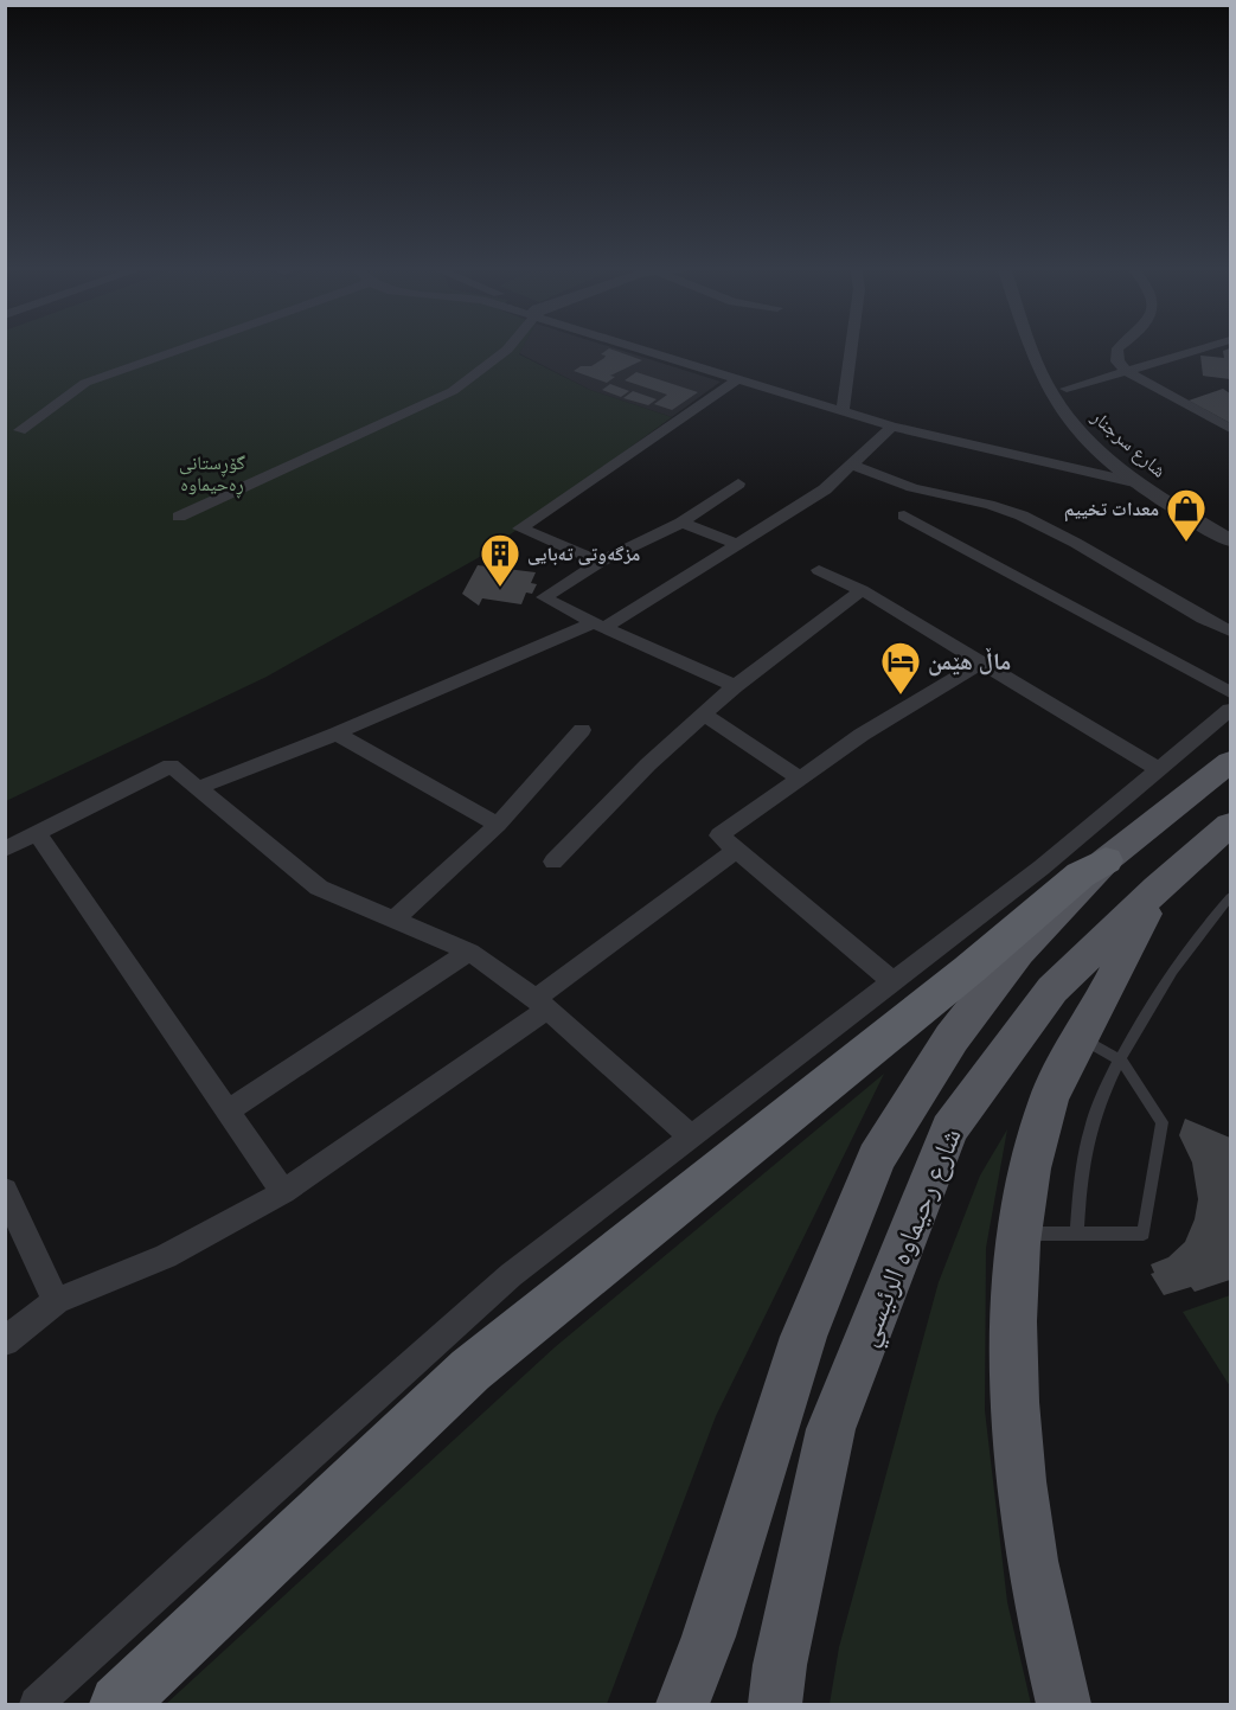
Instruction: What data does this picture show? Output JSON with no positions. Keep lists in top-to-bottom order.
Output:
{
  "streets": {
    "main road": ["شارع رحيماوه الرئيسي"],
    "street": ["شارع سرجنار"]
  },
  "parks": ["گۆڕستانی ڕەحیماوە"],
  "places": {
    "shop": ["معدات تخييم"],
    "building": ["مزگەوتی تەبایی"],
    "hotel": ["ماڵ هێمن"]
  }
}
